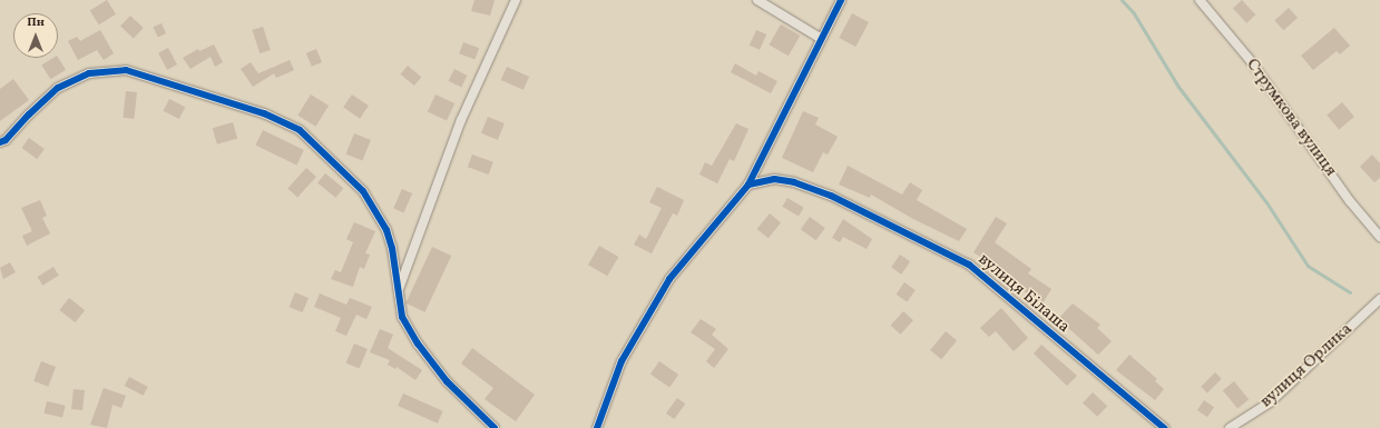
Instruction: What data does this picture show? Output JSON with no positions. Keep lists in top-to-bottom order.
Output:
{
  "streets": {
    "street": ["Струмкова вулиця", "вулиця Білаша", "вулиця Орлика"]
  },
  "north": "top"
}
